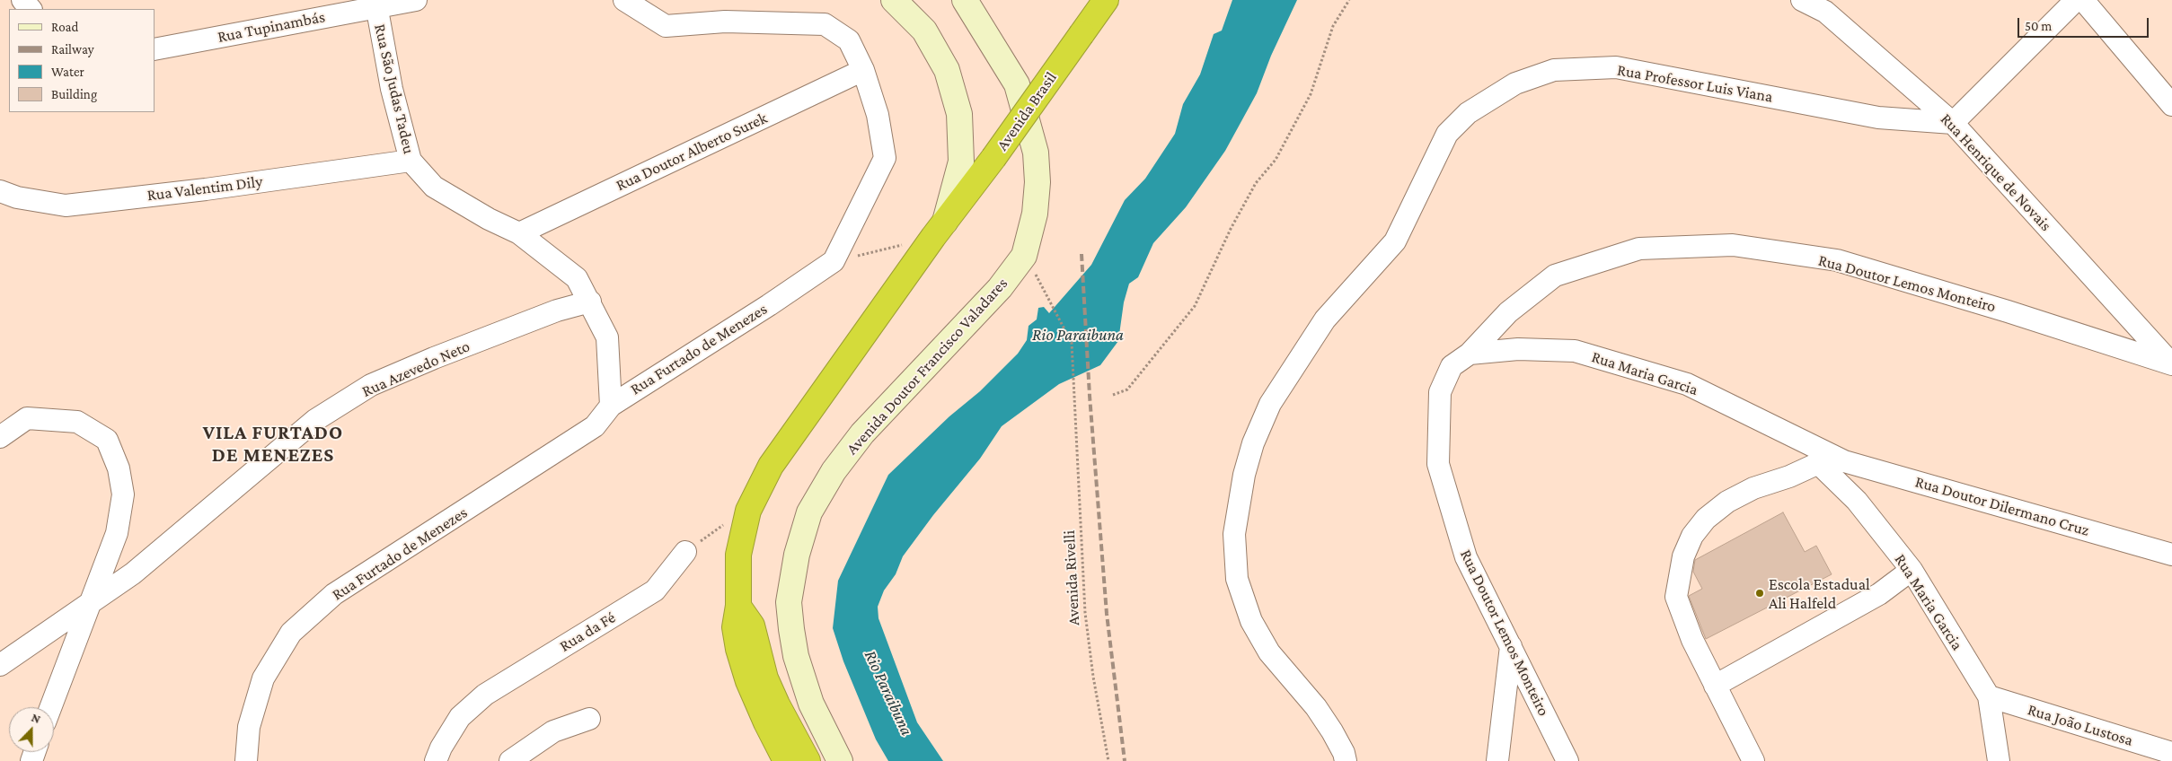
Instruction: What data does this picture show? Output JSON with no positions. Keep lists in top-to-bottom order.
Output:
{
  "streets": {
    "highway": ["Avenida Brasil"],
    "main road": ["Avenida Doutor Francisco Valadares"],
    "street": [
      "Rua Tupinambás",
      "Rua Professor Luis Viana",
      "Rua São Judas Tadeu",
      "Rua Doutor Alberto Surek",
      "Rua Henrique de Novais",
      "Rua Valentim Dily",
      "Rua Doutor Lemos Monteiro",
      "Rua Furtado de Menezes",
      "Rua Azevedo Neto",
      "Rua Maria Garcia",
      "Rua Doutor Dilermano Cruz",
      "Rua da Fé",
      "Rua João Lustosa"
    ],
    "path": ["Avenida Rivelli"]
  },
  "crossings": [
    ["Rua Tupinambás", "Rua São Judas Tadeu"],
    ["Rua Professor Luis Viana", "Rua Henrique de Novais"],
    ["Rua São Judas Tadeu", "Rua Doutor Alberto Surek"],
    ["Rua São Judas Tadeu", "Rua Valentim Dily"],
    ["Rua São Judas Tadeu", "Rua Furtado de Menezes"],
    ["Rua São Judas Tadeu", "Rua Azevedo Neto"],
    ["Rua Doutor Alberto Surek", "Rua Furtado de Menezes"],
    ["Rua Henrique de Novais", "Rua Doutor Lemos Monteiro"],
    ["Rua Doutor Lemos Monteiro", "Rua Maria Garcia"],
    ["Rua Maria Garcia", "Rua Doutor Dilermano Cruz"],
    ["Rua Maria Garcia", "Rua João Lustosa"]
  ],
  "districts": ["VILA FURTADO DE MENEZES"],
  "water": ["Rio Paraibuna"],
  "places": ["Escola Estadual Ali Halfeld"],
  "legend": [
    "Road",
    "Railway",
    "Water",
    "Building"
  ],
  "scale_bar": "50 m",
  "north": "top"
}
